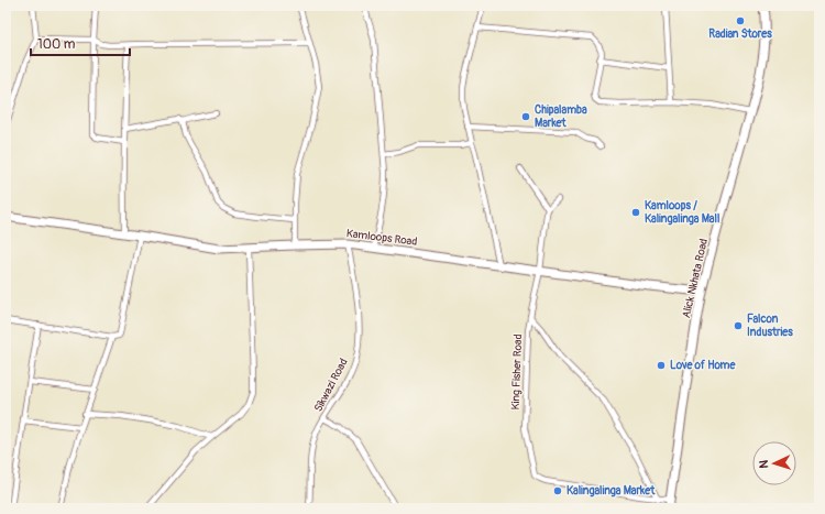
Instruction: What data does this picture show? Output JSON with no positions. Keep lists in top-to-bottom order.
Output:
{
  "streets": {
    "main road": ["Kamloops Road", "Alick Nkhata Road"],
    "street": ["King Fisher Road", "Sikwazi Road"]
  },
  "crossings": [
    ["Kamloops Road", "Alick Nkhata Road"],
    ["Kamloops Road", "King Fisher Road"],
    ["Kamloops Road", "Sikwazi Road"]
  ],
  "places": [
    "Radian Stores",
    "Chipalamba Market",
    "Kamloops / Kalingalinga Mall",
    "Falcon Industries",
    "Love of Home",
    "Kalingalinga Market"
  ],
  "scale_bar": "100 m",
  "north": "left"
}
